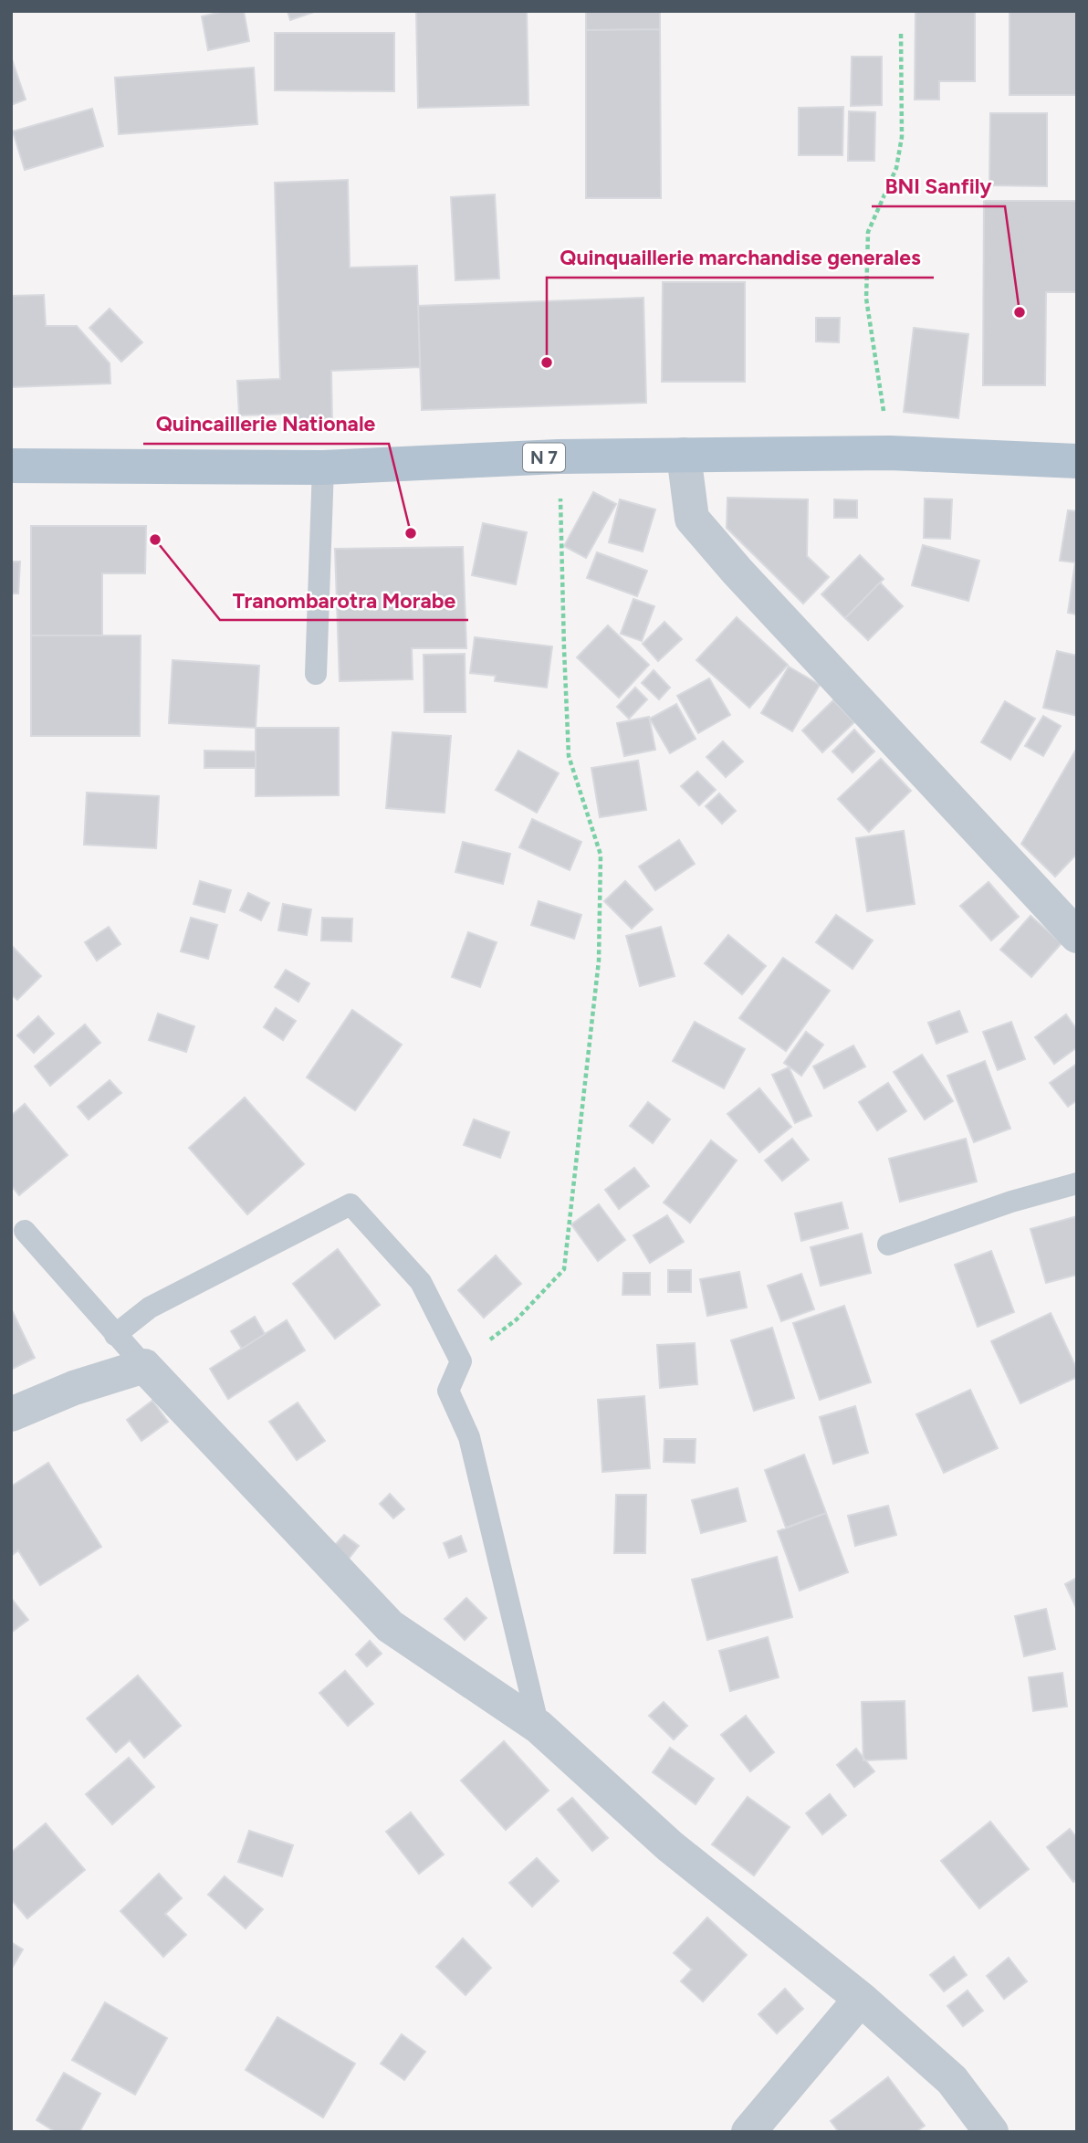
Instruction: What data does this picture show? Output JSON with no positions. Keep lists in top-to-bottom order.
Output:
{
  "streets": {
    "main road": ["N 7"]
  },
  "places": [
    "BNI Sanfily",
    "Quinquaillerie marchandise generales",
    "Quincaillerie Nationale",
    "Tranombarotra Morabe"
  ]
}
